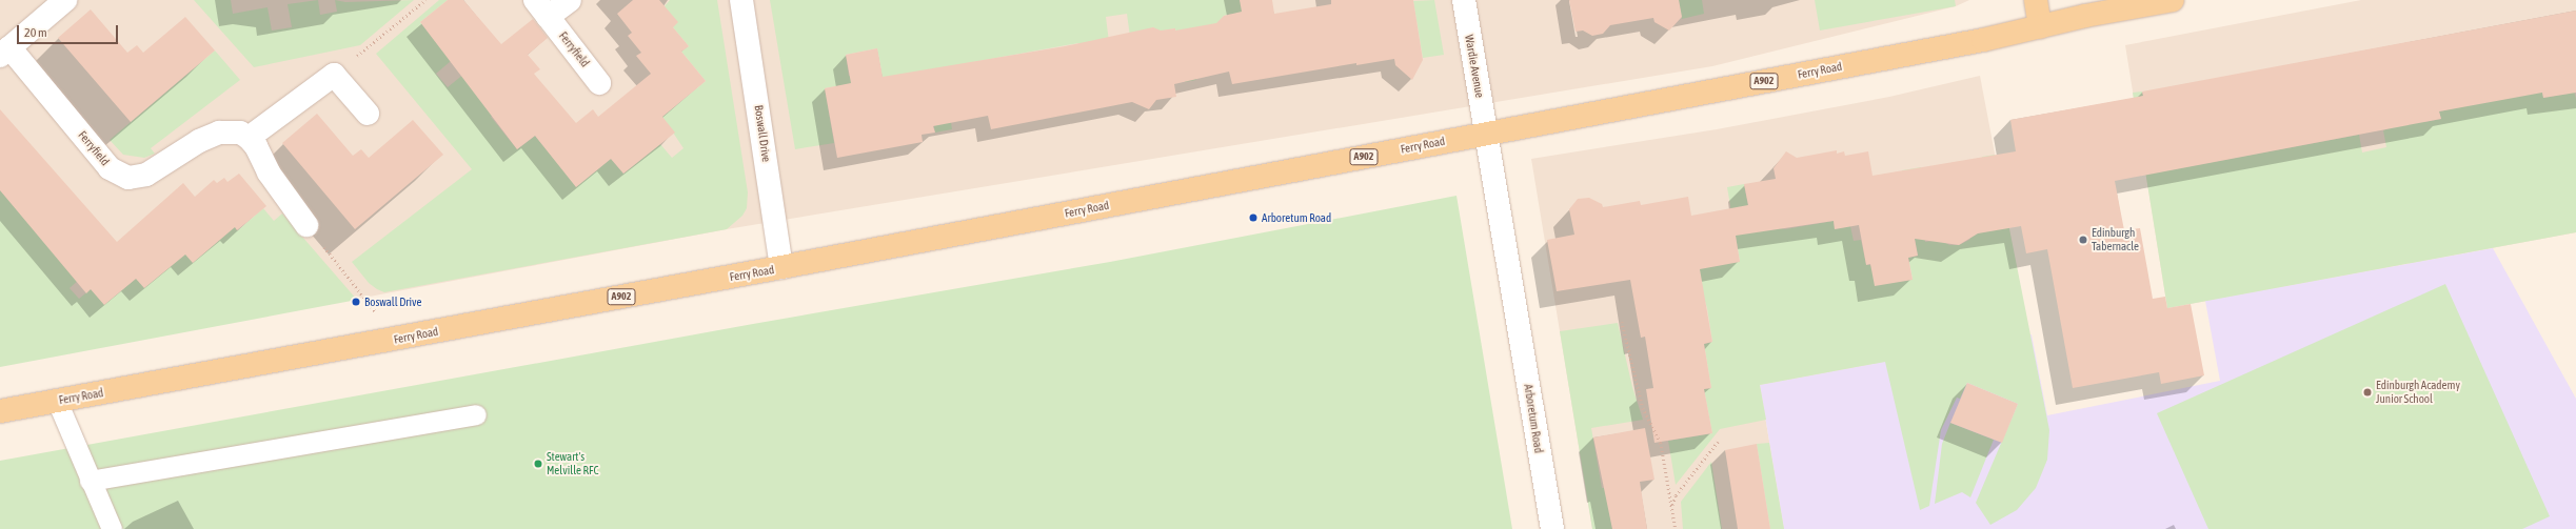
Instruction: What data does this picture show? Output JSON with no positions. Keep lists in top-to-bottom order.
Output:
{
  "streets": {
    "main road": ["Ferry Road", "A902"],
    "street": [
      "Ferryfield",
      "Wardie Avenue",
      "Boswall Drive",
      "Arboretum Road"
    ]
  },
  "crossings": [
    ["Wardie Avenue", "Ferry Road"],
    ["Wardie Avenue", "Arboretum Road"],
    ["Ferry Road", "Boswall Drive"],
    ["Ferry Road", "Arboretum Road"]
  ],
  "places": [
    "Arboretum Road",
    "Edinburgh Tabernacle",
    "Boswall Drive",
    "Edinburgh Academy Junior School",
    "Stewart's Melville RFC"
  ],
  "scale_bar": "20 m"
}
